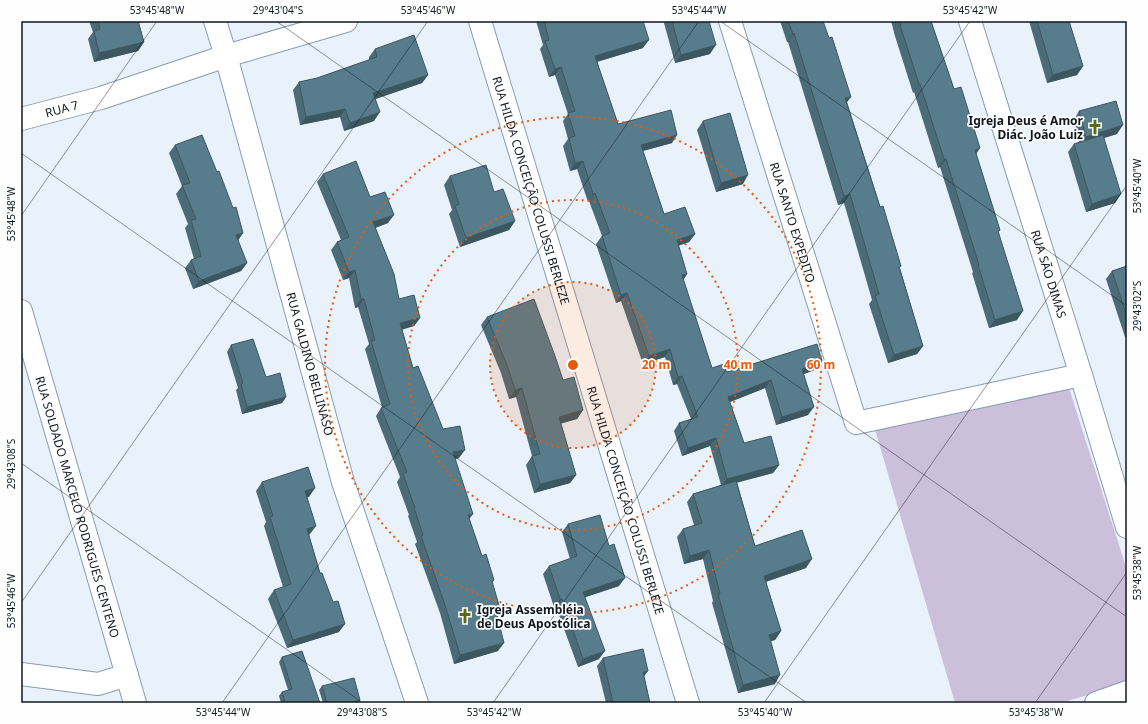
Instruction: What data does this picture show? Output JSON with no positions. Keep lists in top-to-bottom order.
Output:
{
  "streets": {
    "street": [
      "RUA 7",
      "RUA HILDA CONCEIÇÃO COLUSSI BERLEZE",
      "RUA SANTO EXPEDITO",
      "RUA SÃO DIMAS",
      "RUA GALDINO BELLINASO",
      "RUA SOLDADO MARCELO RODRIGUES CENTENO"
    ]
  },
  "crossings": [
    ["RUA 7", "RUA GALDINO BELLINASO"],
    ["RUA SANTO EXPEDITO", "RUA SÃO DIMAS"]
  ],
  "places": {
    "church": ["Igreja Deus é Amor Diác. João Luiz", "Igreja Assembléia de Deus Apostólica"]
  },
  "coordinates": [
    "53°45'48\"W",
    "29°43'04\"S",
    "53°45'46\"W",
    "53°45'44\"W",
    "53°45'42\"W",
    "53°45'40\"W",
    "29°43'02\"S",
    "29°43'08\"S",
    "53°45'38\"W"
  ],
  "rings": ["20 m", "40 m", "60 m"]
}
